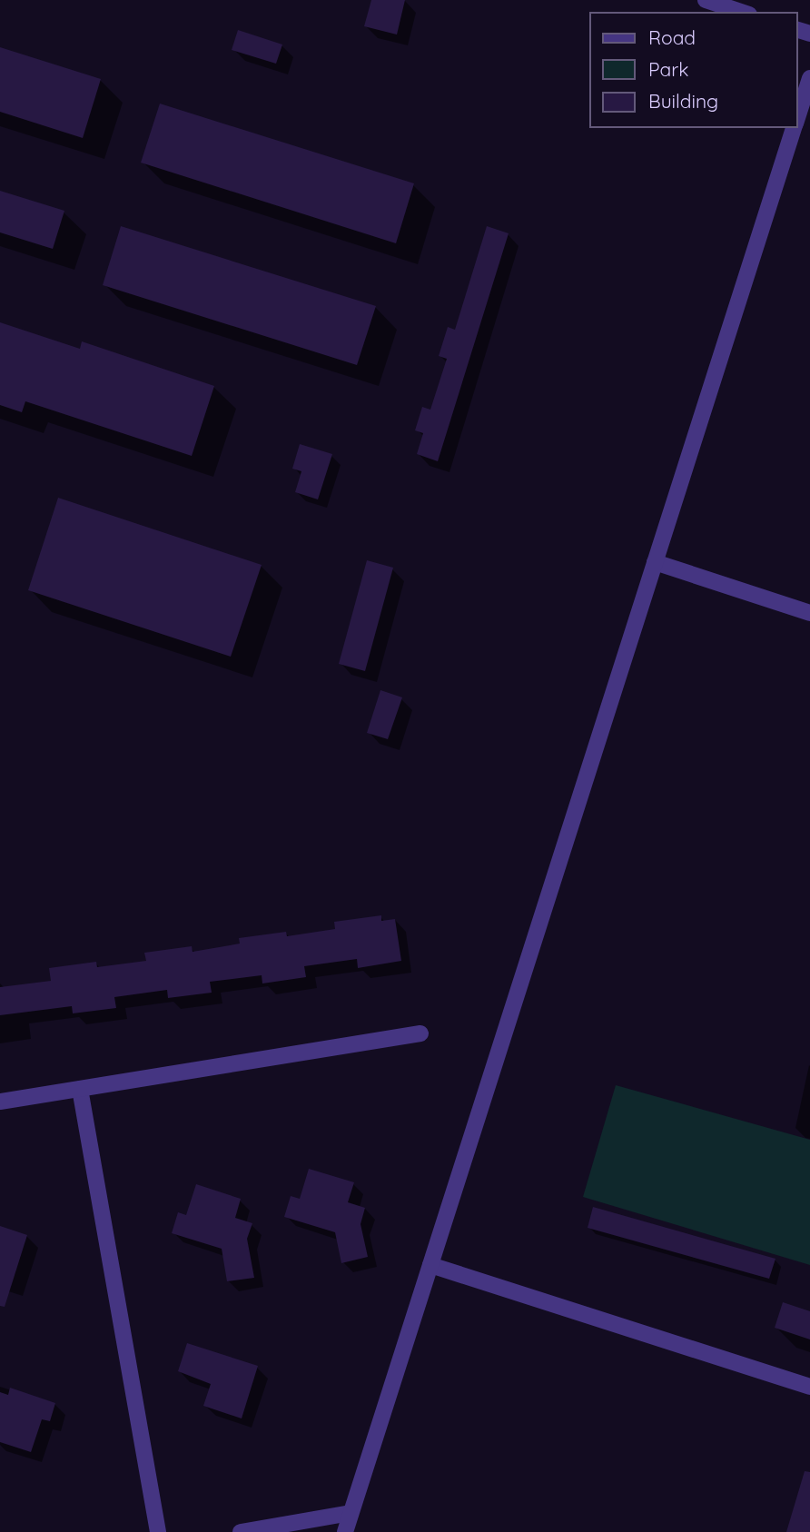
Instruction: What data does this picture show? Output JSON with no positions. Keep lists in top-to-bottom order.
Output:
{
  "legend": ["Road", "Park", "Building"]
}
